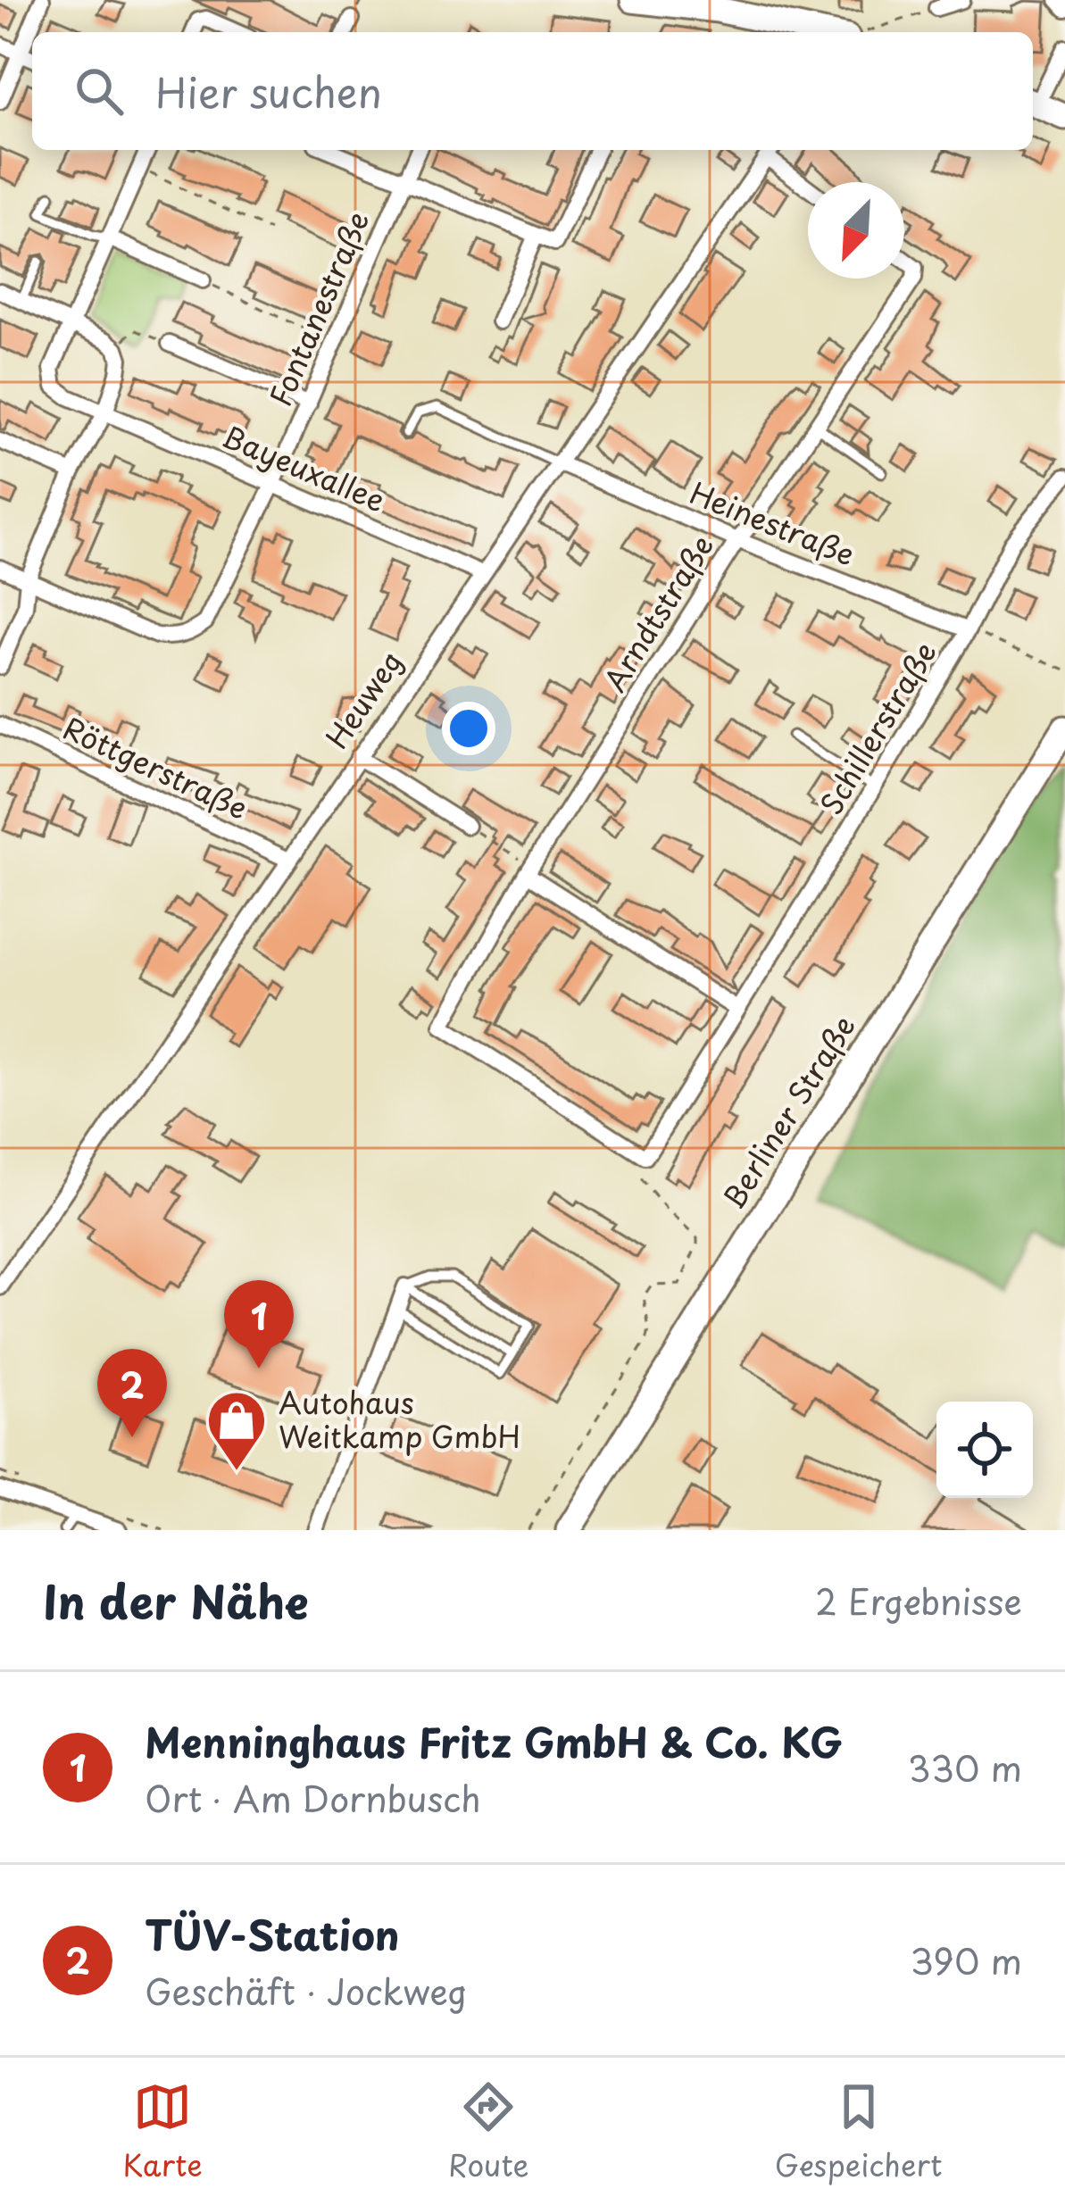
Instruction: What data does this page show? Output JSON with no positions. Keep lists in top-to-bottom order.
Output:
{
  "streets": {
    "main road": ["Berliner Straße"],
    "street": [
      "Fontanestraße",
      "Bayeuxallee",
      "Heinestraße",
      "Arndtstraße",
      "Heuweg",
      "Schillerstraße",
      "Röttgerstraße"
    ]
  },
  "crossings": [
    ["Fontanestraße", "Bayeuxallee"],
    ["Bayeuxallee", "Heuweg"],
    ["Heinestraße", "Arndtstraße"],
    ["Heinestraße", "Heuweg"],
    ["Heinestraße", "Schillerstraße"],
    ["Arndtstraße", "Schillerstraße"],
    ["Heuweg", "Röttgerstraße"]
  ],
  "places": {
    "shop": ["Autohaus Weitkamp GmbH"]
  },
  "north": "bottom left",
  "page": {
    "search": "Hier suchen",
    "pins": ["1", "2"],
    "heading": ["In der Nähe", "2 Ergebnisse"],
    "list": [
      {
        "mark": "1",
        "name": "Menninghaus Fritz GmbH & Co. KG",
        "note": "Ort · Am Dornbusch",
        "value": "330 m"
      },
      {
        "mark": "2",
        "name": "TÜV-Station",
        "note": "Geschäft · Jockweg",
        "value": "390 m"
      }
    ],
    "nav": ["Karte", "Route", "Gespeichert"]
  }
}
